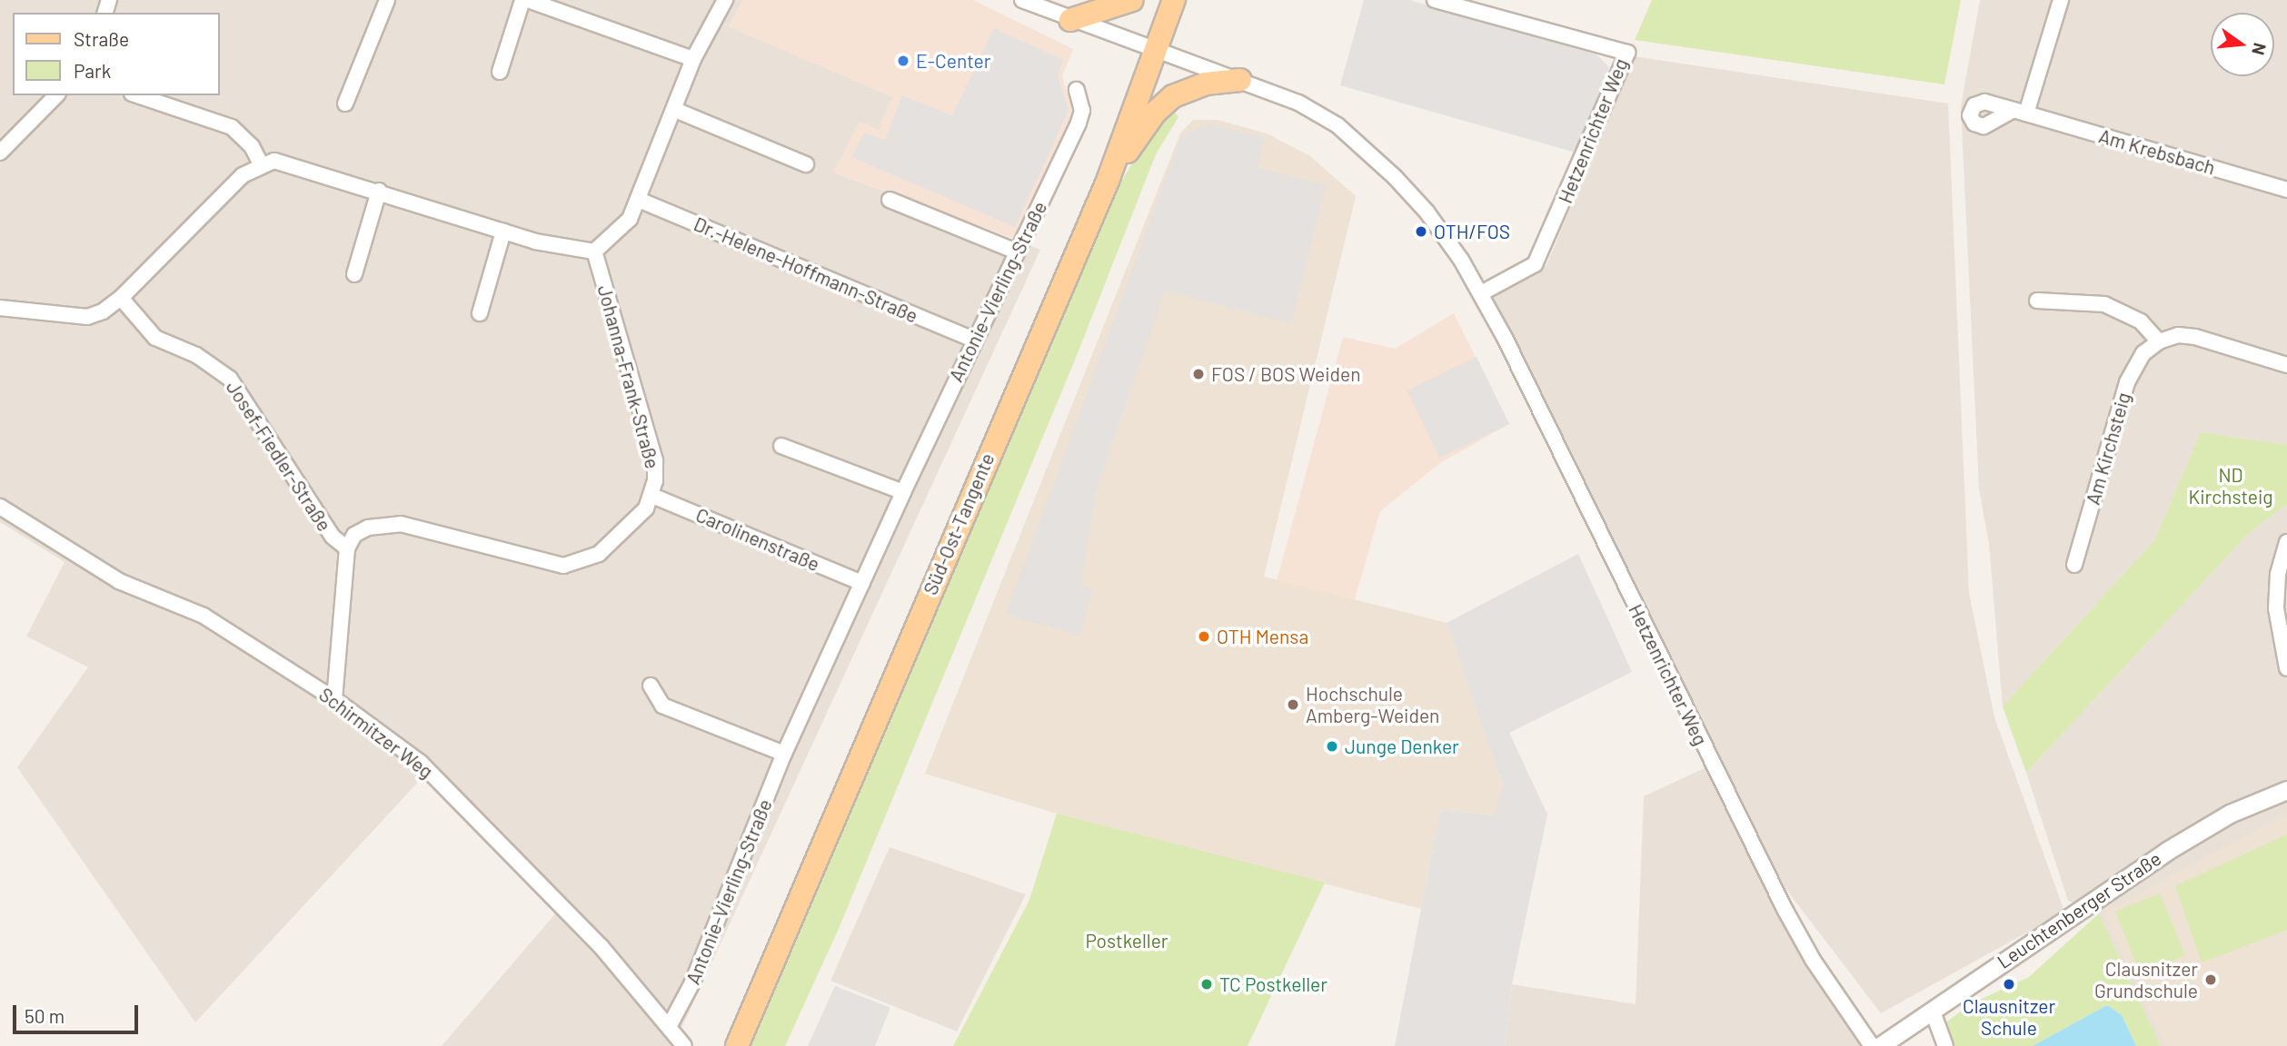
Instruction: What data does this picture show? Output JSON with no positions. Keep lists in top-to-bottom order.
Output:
{
  "streets": {
    "main road": ["Süd-Ost-Tangente"],
    "street": [
      "Hetzenrichter Weg",
      "Am Krebsbach",
      "Dr.-Helene-Hoffmann-Straße",
      "Antonie-Vierling-Straße",
      "Johanna-Frank-Straße",
      "Am Kirchsteig",
      "Josef-Fiedler-Straße",
      "Carolinenstraße",
      "Schirmitzer Weg",
      "Leuchtenberger Straße"
    ]
  },
  "crossings": [
    ["Hetzenrichter Weg", "Süd-Ost-Tangente"],
    ["Dr.-Helene-Hoffmann-Straße", "Antonie-Vierling-Straße"],
    ["Antonie-Vierling-Straße", "Carolinenstraße"],
    ["Antonie-Vierling-Straße", "Schirmitzer Weg"],
    ["Johanna-Frank-Straße", "Josef-Fiedler-Straße"],
    ["Johanna-Frank-Straße", "Carolinenstraße"],
    ["Josef-Fiedler-Straße", "Schirmitzer Weg"]
  ],
  "parks": ["ND Kirchsteig", "Postkeller"],
  "places": [
    "E-Center",
    "OTH/FOS",
    "FOS / BOS Weiden",
    "OTH Mensa",
    "Hochschule Amberg-Weiden",
    "Junge Denker",
    "Clausnitzer Grundschule",
    "TC Postkeller",
    "Clausnitzer Schule"
  ],
  "legend": ["Straße", "Park"],
  "scale_bar": "50 m",
  "north": "right"
}
